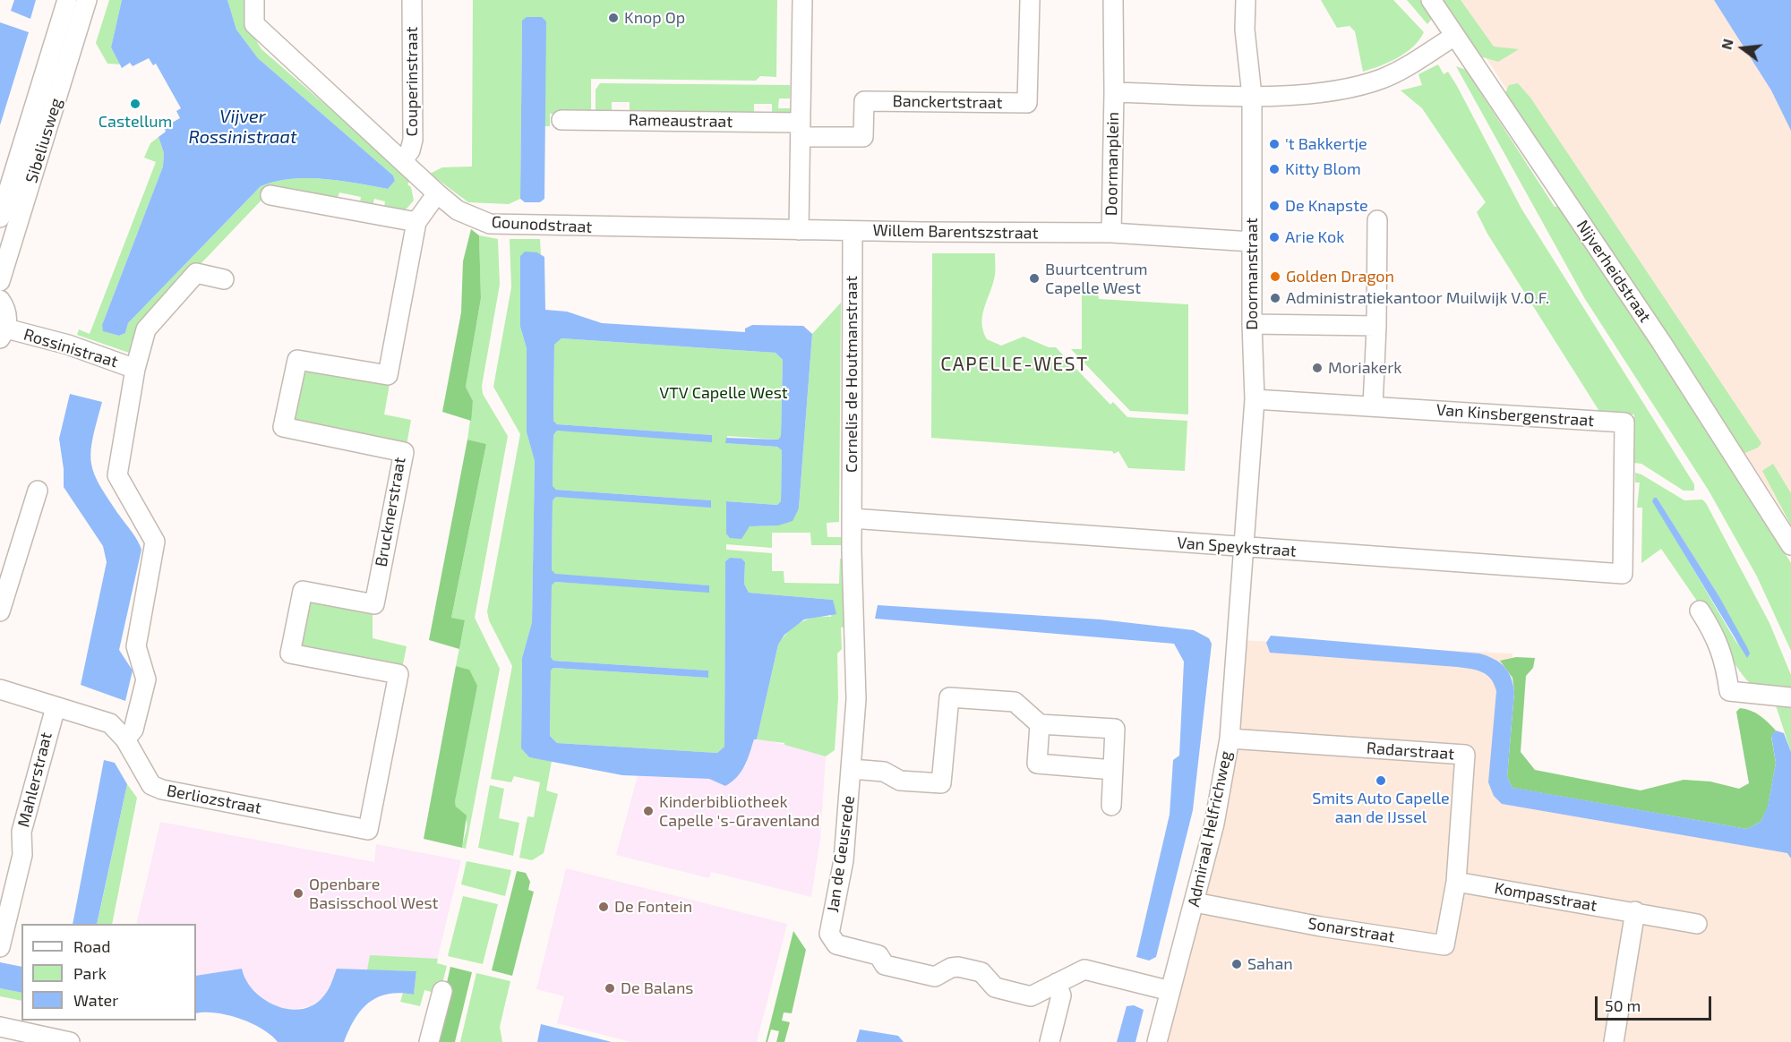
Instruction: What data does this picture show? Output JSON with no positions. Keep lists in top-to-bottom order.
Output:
{
  "streets": {
    "street": [
      "Couperinstraat",
      "Banckertstraat",
      "Rameaustraat",
      "Sibeliusweg",
      "Doormanplein",
      "Gounodstraat",
      "Willem Barentszstraat",
      "Nijverheidstraat",
      "Doormanstraat",
      "Rossinistraat",
      "Cornelis de Houtmanstraat",
      "Van Kinsbergenstraat",
      "Brucknerstraat",
      "Van Speykstraat",
      "Radarstraat",
      "Mahlerstraat",
      "Berliozstraat",
      "Admiraal Helfrichweg",
      "Jan de Geusrede",
      "Kompasstraat",
      "Sonarstraat"
    ]
  },
  "crossings": [
    ["Couperinstraat", "Gounodstraat"],
    ["Banckertstraat", "Rameaustraat"],
    ["Doormanplein", "Willem Barentszstraat"],
    ["Doormanplein", "Nijverheidstraat"],
    ["Doormanplein", "Doormanstraat"],
    ["Gounodstraat", "Willem Barentszstraat"],
    ["Gounodstraat", "Brucknerstraat"],
    ["Willem Barentszstraat", "Cornelis de Houtmanstraat"],
    ["Doormanstraat", "Van Kinsbergenstraat"],
    ["Doormanstraat", "Van Speykstraat"],
    ["Doormanstraat", "Admiraal Helfrichweg"],
    ["Rossinistraat", "Berliozstraat"],
    ["Cornelis de Houtmanstraat", "Van Speykstraat"],
    ["Cornelis de Houtmanstraat", "Jan de Geusrede"],
    ["Van Kinsbergenstraat", "Van Speykstraat"],
    ["Brucknerstraat", "Berliozstraat"],
    ["Van Speykstraat", "Admiraal Helfrichweg"],
    ["Van Speykstraat", "Jan de Geusrede"],
    ["Radarstraat", "Admiraal Helfrichweg"],
    ["Radarstraat", "Kompasstraat"],
    ["Radarstraat", "Sonarstraat"],
    ["Mahlerstraat", "Berliozstraat"],
    ["Admiraal Helfrichweg", "Jan de Geusrede"],
    ["Admiraal Helfrichweg", "Sonarstraat"],
    ["Kompasstraat", "Sonarstraat"]
  ],
  "districts": ["CAPELLE-WEST"],
  "water": ["Vijver Rossinistraat"],
  "parks": ["VTV Capelle West"],
  "places": [
    "Knop Op",
    "Castellum",
    "'t Bakkertje",
    "Kitty Blom",
    "De Knapste",
    "Arie Kok",
    "Golden Dragon",
    "Buurtcentrum Capelle West",
    "Administratiekantoor Muilwijk V.O.F.",
    "Moriakerk",
    "Smits Auto Capelle aan de IJssel",
    "Kinderbibliotheek Capelle 's-Gravenland",
    "Openbare Basisschool West",
    "De Fontein",
    "Sahan",
    "De Balans"
  ],
  "legend": ["Road", "Park", "Water"],
  "scale_bar": "50 m",
  "north": "left"
}
